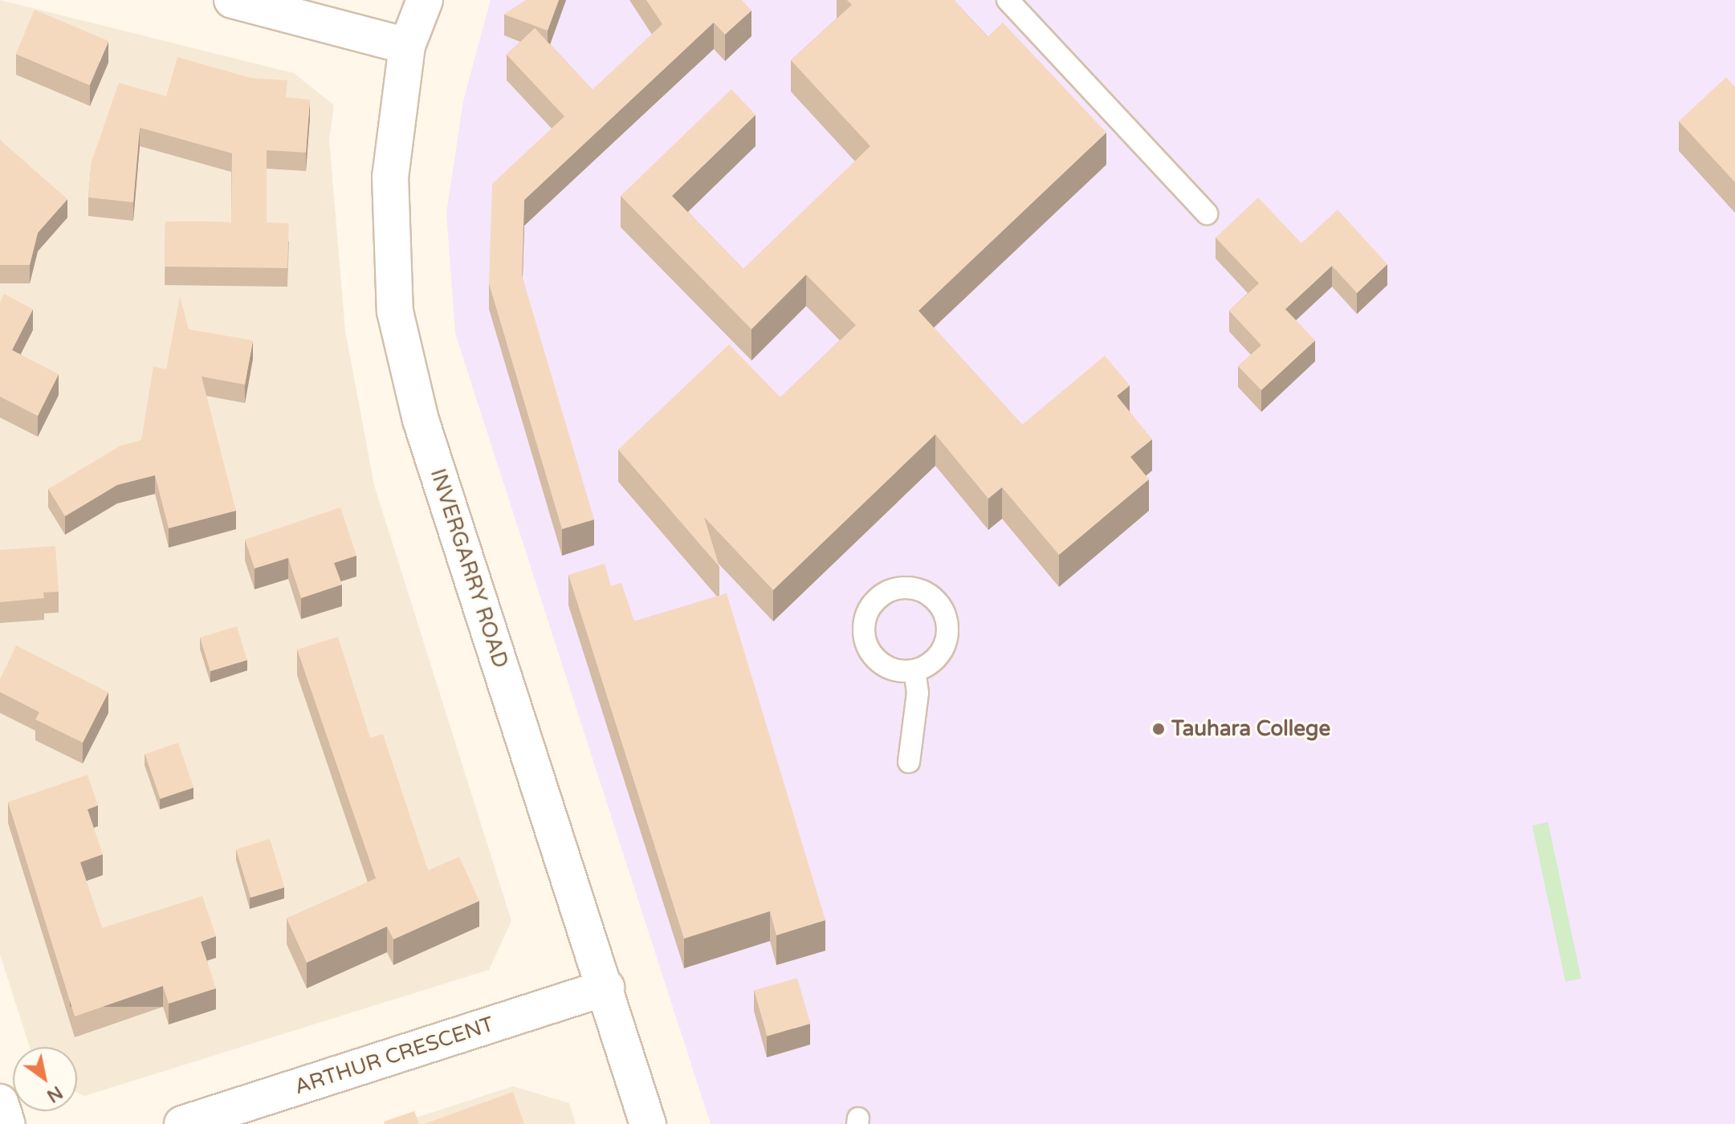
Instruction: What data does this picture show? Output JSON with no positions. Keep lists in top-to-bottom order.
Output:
{
  "streets": {
    "street": ["INVERGARRY ROAD", "ARTHUR CRESCENT"]
  },
  "crossings": [
    ["INVERGARRY ROAD", "ARTHUR CRESCENT"]
  ],
  "places": ["Tauhara College"],
  "north": "bottom right"
}
